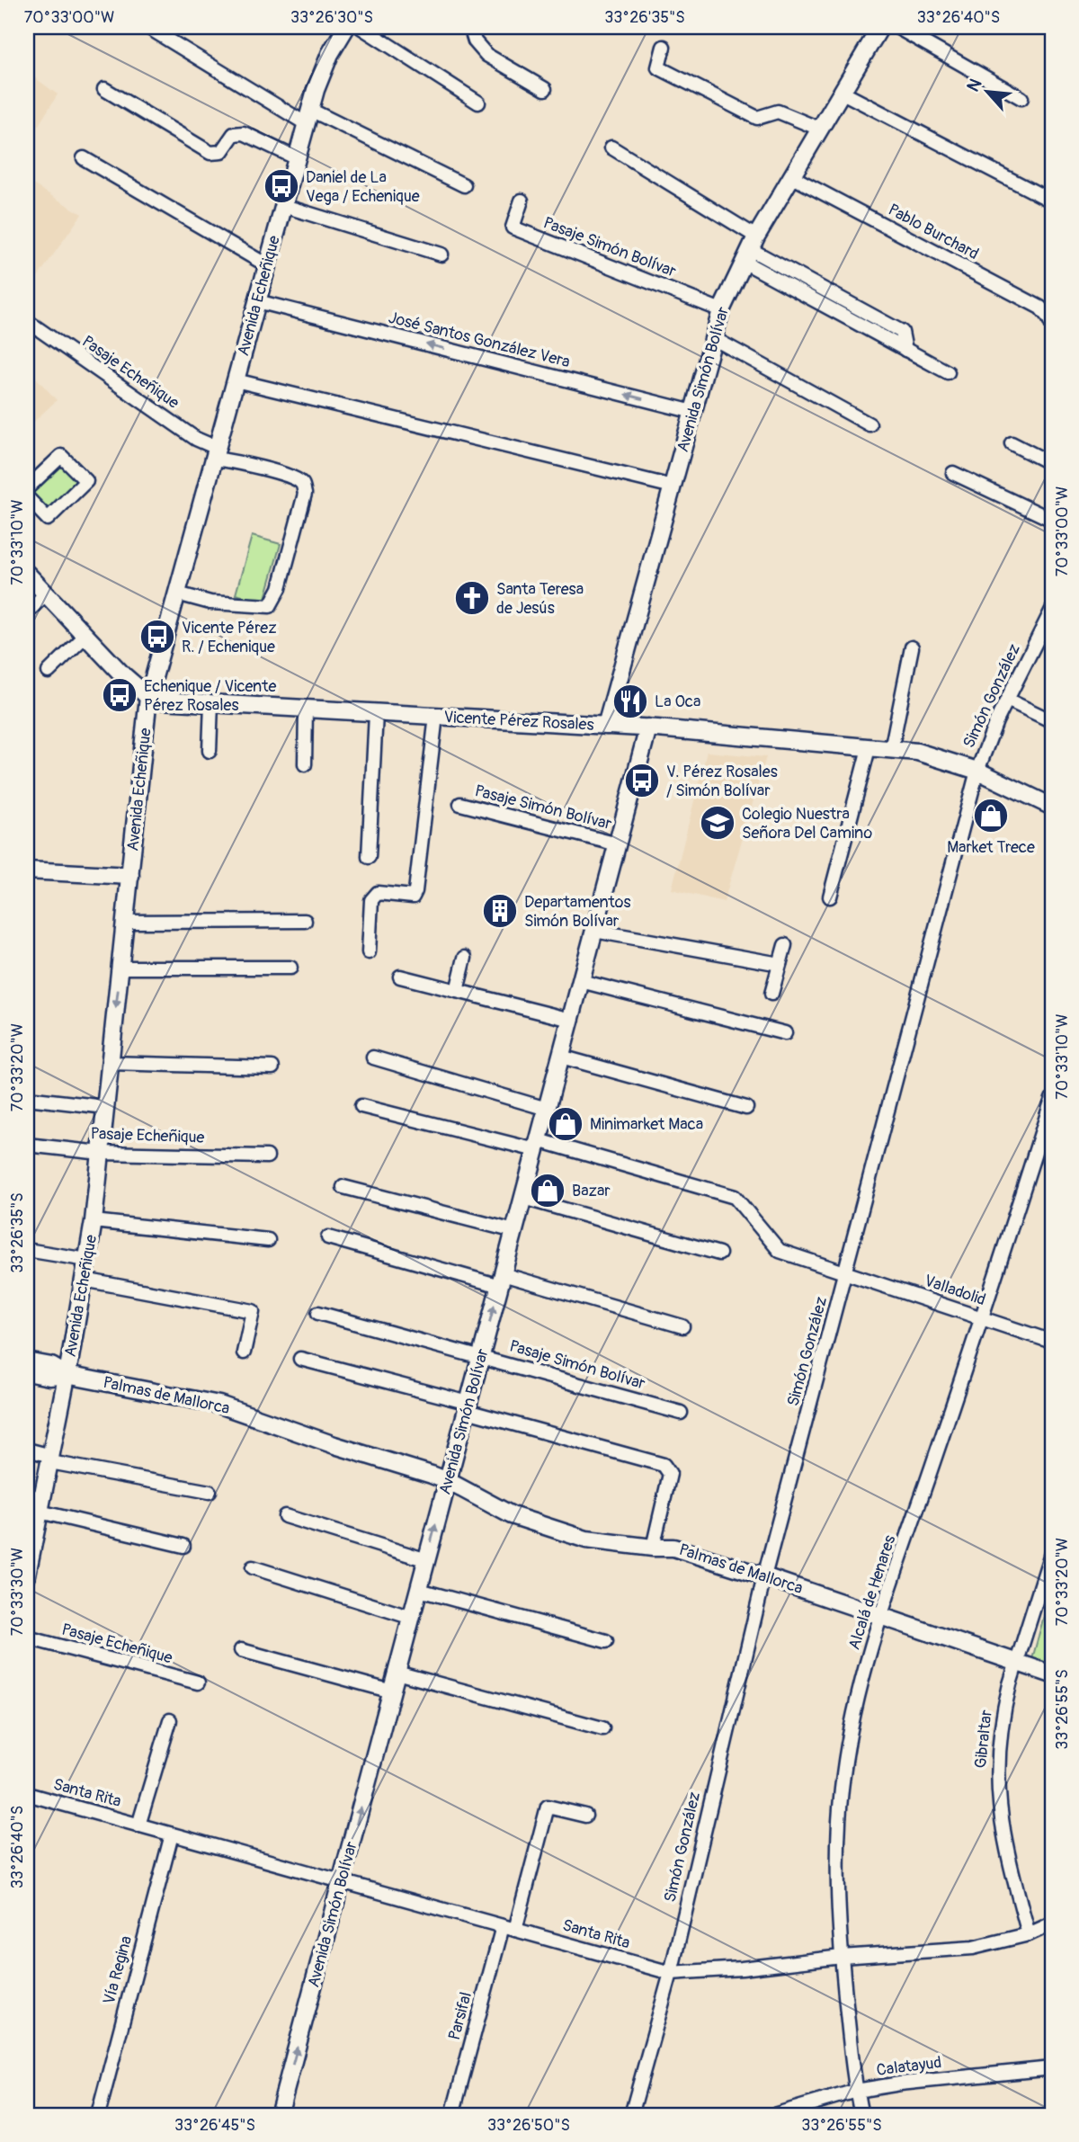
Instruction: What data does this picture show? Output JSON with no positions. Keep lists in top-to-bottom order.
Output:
{
  "streets": {
    "street": [
      "Pablo Burchard",
      "Pasaje Simón Bolívar",
      "Avenida Echeñique",
      "José Santos González Vera",
      "Pasaje Echeñique",
      "Avenida Simón Bolívar",
      "Simón González",
      "Vicente Pérez Rosales",
      "Valladolid",
      "Palmas de Mallorca",
      "Alcalá de Henares",
      "Gibraltar",
      "Santa Rita",
      "Vía Regina",
      "Parsifal",
      "Calatayud"
    ]
  },
  "crossings": [
    ["Pablo Burchard", "Avenida Simón Bolívar"],
    ["Pasaje Simón Bolívar", "Avenida Simón Bolívar"],
    ["Avenida Echeñique", "José Santos González Vera"],
    ["Avenida Echeñique", "Pasaje Echeñique"],
    ["Avenida Echeñique", "Vicente Pérez Rosales"],
    ["Avenida Echeñique", "Palmas de Mallorca"],
    ["José Santos González Vera", "Avenida Simón Bolívar"],
    ["Avenida Simón Bolívar", "Vicente Pérez Rosales"],
    ["Avenida Simón Bolívar", "Palmas de Mallorca"],
    ["Avenida Simón Bolívar", "Santa Rita"],
    ["Simón González", "Vicente Pérez Rosales"],
    ["Simón González", "Valladolid"],
    ["Simón González", "Palmas de Mallorca"],
    ["Simón González", "Santa Rita"],
    ["Valladolid", "Alcalá de Henares"],
    ["Palmas de Mallorca", "Alcalá de Henares"],
    ["Palmas de Mallorca", "Gibraltar"],
    ["Alcalá de Henares", "Santa Rita"],
    ["Alcalá de Henares", "Calatayud"],
    ["Gibraltar", "Santa Rita"],
    ["Santa Rita", "Vía Regina"],
    ["Santa Rita", "Parsifal"]
  ],
  "places": {
    "bus stop": [
      "Daniel de La Vega / Echenique",
      "Vicente Pérez R. / Echenique",
      "Echenique / Vicente Pérez Rosales",
      "V. Pérez Rosales / Simón Bolívar"
    ],
    "church": ["Santa Teresa de Jesús"],
    "restaurant": ["La Oca"],
    "shop": ["Market Trece", "Minimarket Maca", "Bazar"],
    "school or university": ["Colegio Nuestra Señora Del Camino"],
    "building": ["Departamentos Simón Bolívar"]
  },
  "north": "top left",
  "coordinates": [
    "70°33'00\"W",
    "33°26'30\"S",
    "33°26'35\"S",
    "33°26'40\"S",
    "70°33'10\"W",
    "70°33'20\"W",
    "70°33'30\"W",
    "33°26'55\"S",
    "33°26'45\"S",
    "33°26'50\"S"
  ]
}
